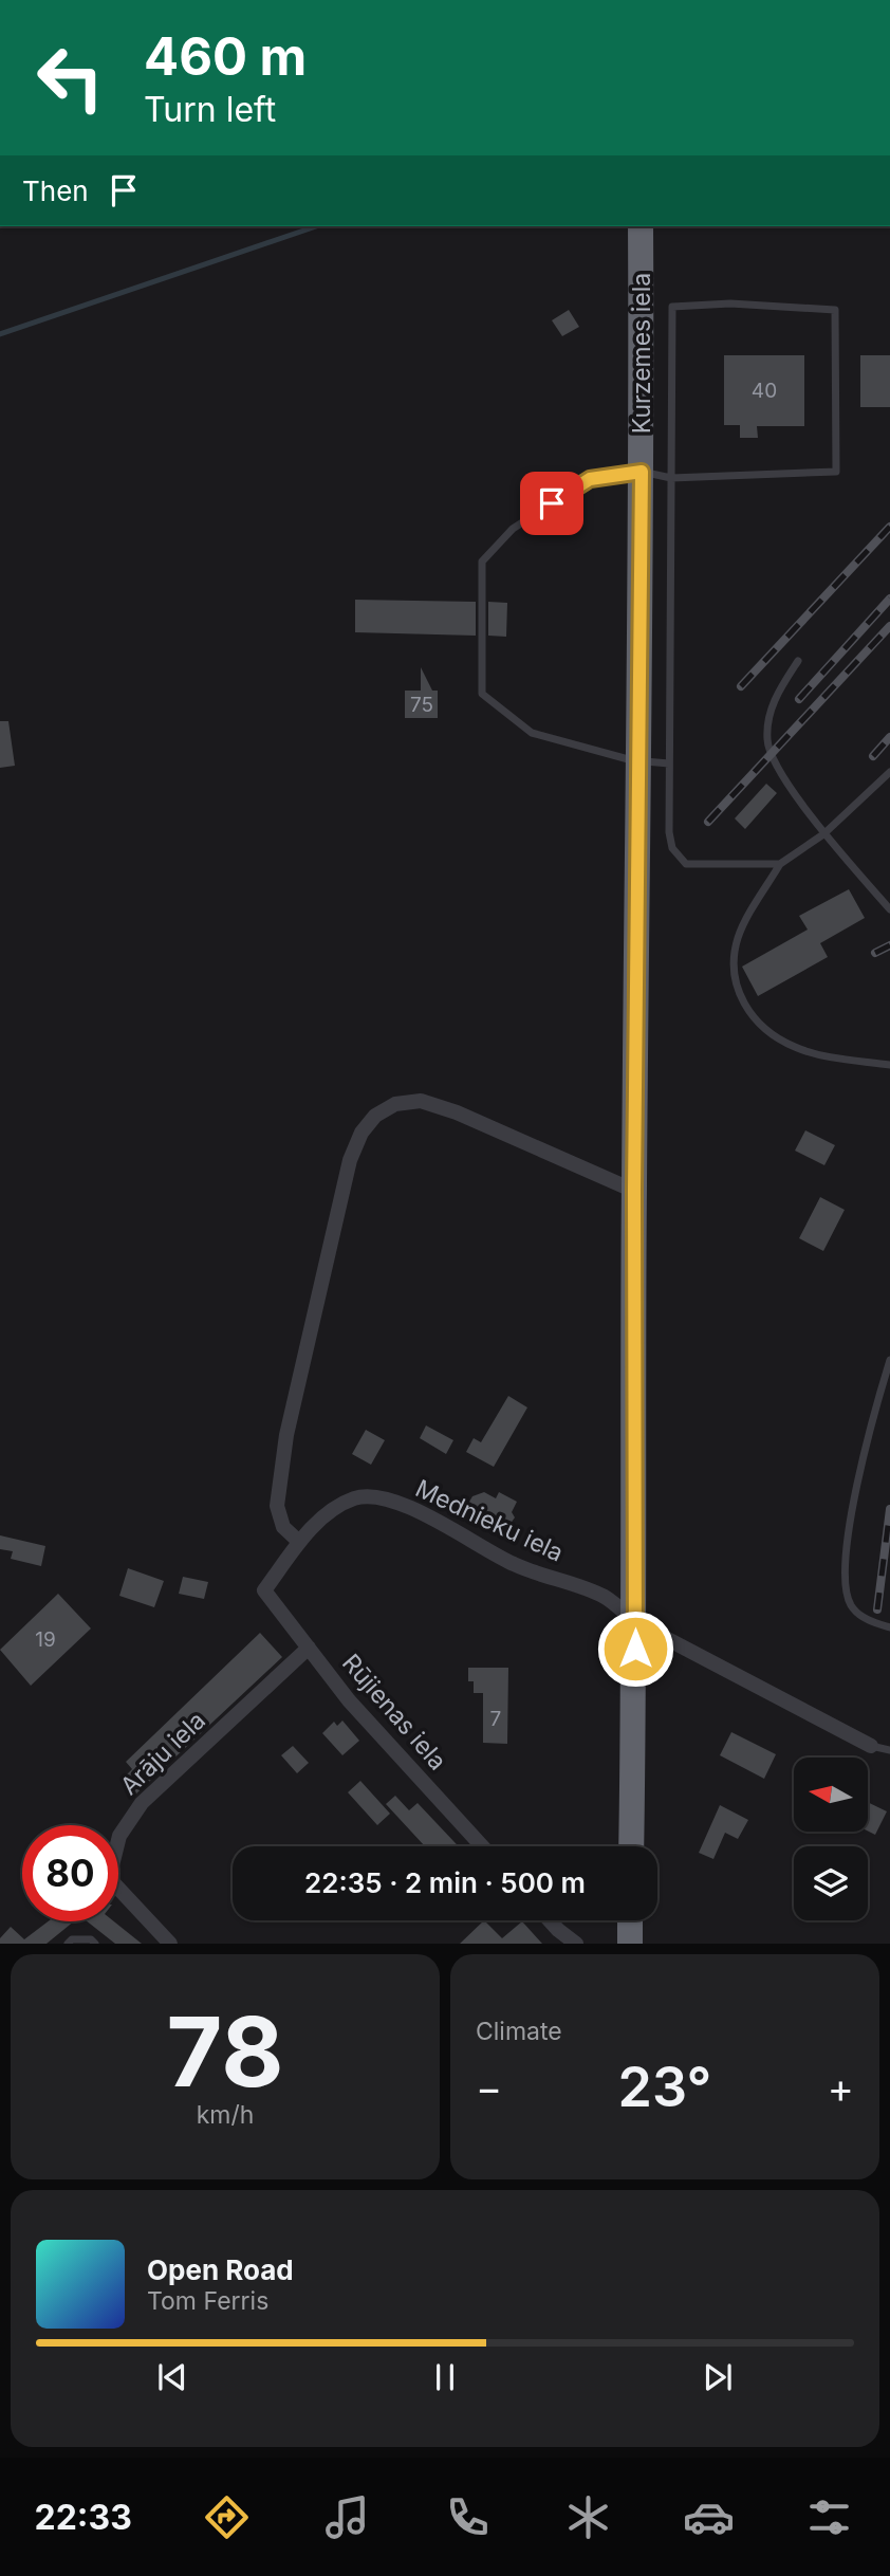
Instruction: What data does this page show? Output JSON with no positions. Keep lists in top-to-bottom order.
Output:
{
  "streets": {
    "highway": ["Kurzemes iela"],
    "street": ["Mednieku iela", "Rūjienas iela", "Arāju iela"]
  },
  "crossings": [
    ["Kurzemes iela", "Mednieku iela"],
    ["Mednieku iela", "Rūjienas iela"],
    ["Rūjienas iela", "Arāju iela"]
  ],
  "house_numbers": [
    "40",
    "75",
    "19",
    "7"
  ],
  "north": "left",
  "page": {
    "turn": ["460 m", "Turn left"],
    "then": "Then",
    "limit": "80",
    "trip": "22:35 · 2 min · 500 m",
    "tile": [
      ["78", "km/h"],
      "Climate"
    ],
    "heat": ["−", "23°", "+"],
    "song": ["Open Road", "Tom Ferris"],
    "tabs": "22:33"
  }
}
